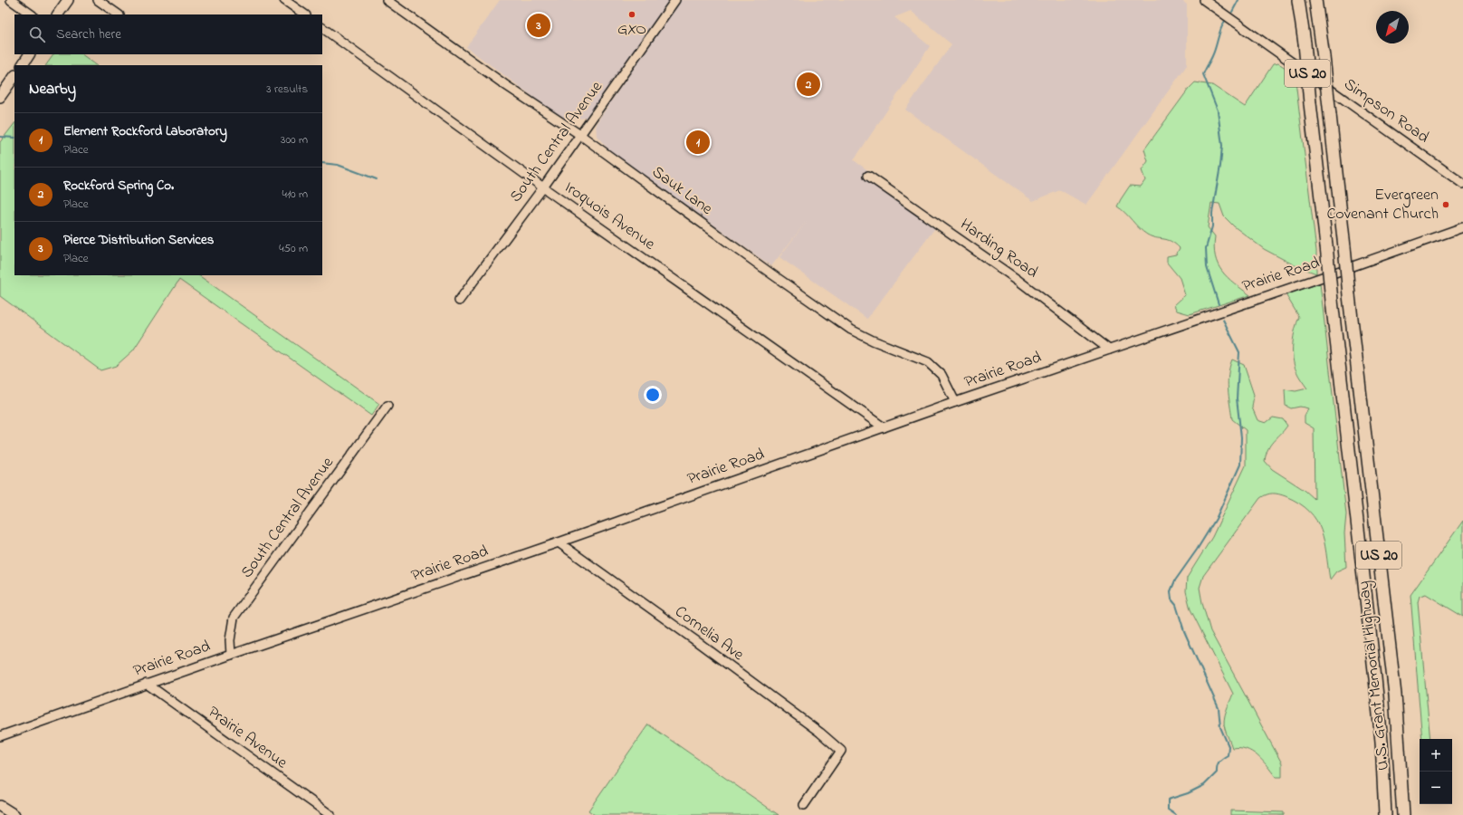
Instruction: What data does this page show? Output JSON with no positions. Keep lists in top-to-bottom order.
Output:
{
  "streets": {
    "highway": ["US 20", "U.S. Grant Memorial Highway"],
    "street": [
      "Simpson Road",
      "South Central Avenue",
      "Sauk Lane",
      "Iroquois Avenue",
      "Harding Road",
      "Prairie Road",
      "Cornelia Ave",
      "Prairie Avenue"
    ]
  },
  "crossings": [
    ["South Central Avenue", "Sauk Lane"],
    ["South Central Avenue", "Iroquois Avenue"],
    ["South Central Avenue", "Prairie Road"],
    ["Sauk Lane", "Prairie Road"],
    ["Iroquois Avenue", "Prairie Road"],
    ["Harding Road", "Prairie Road"],
    ["Prairie Road", "Cornelia Ave"],
    ["Prairie Road", "Prairie Avenue"]
  ],
  "places": ["GXO", "Evergreen Covenant Church"],
  "north": "bottom left",
  "page": {
    "pins": ["3", "2", "1"],
    "search": "Search here",
    "heading": ["Nearby", "3 results"],
    "list": [
      {
        "mark": "1",
        "name": "Element Rockford Laboratory",
        "note": "Place",
        "value": "300 m"
      },
      {
        "mark": "2",
        "name": "Rockford Spring Co.",
        "note": "Place",
        "value": "410 m"
      },
      {
        "mark": "3",
        "name": "Pierce Distribution Services",
        "note": "Place",
        "value": "450 m"
      }
    ],
    "map_buttons": ["+", "−"]
  }
}
